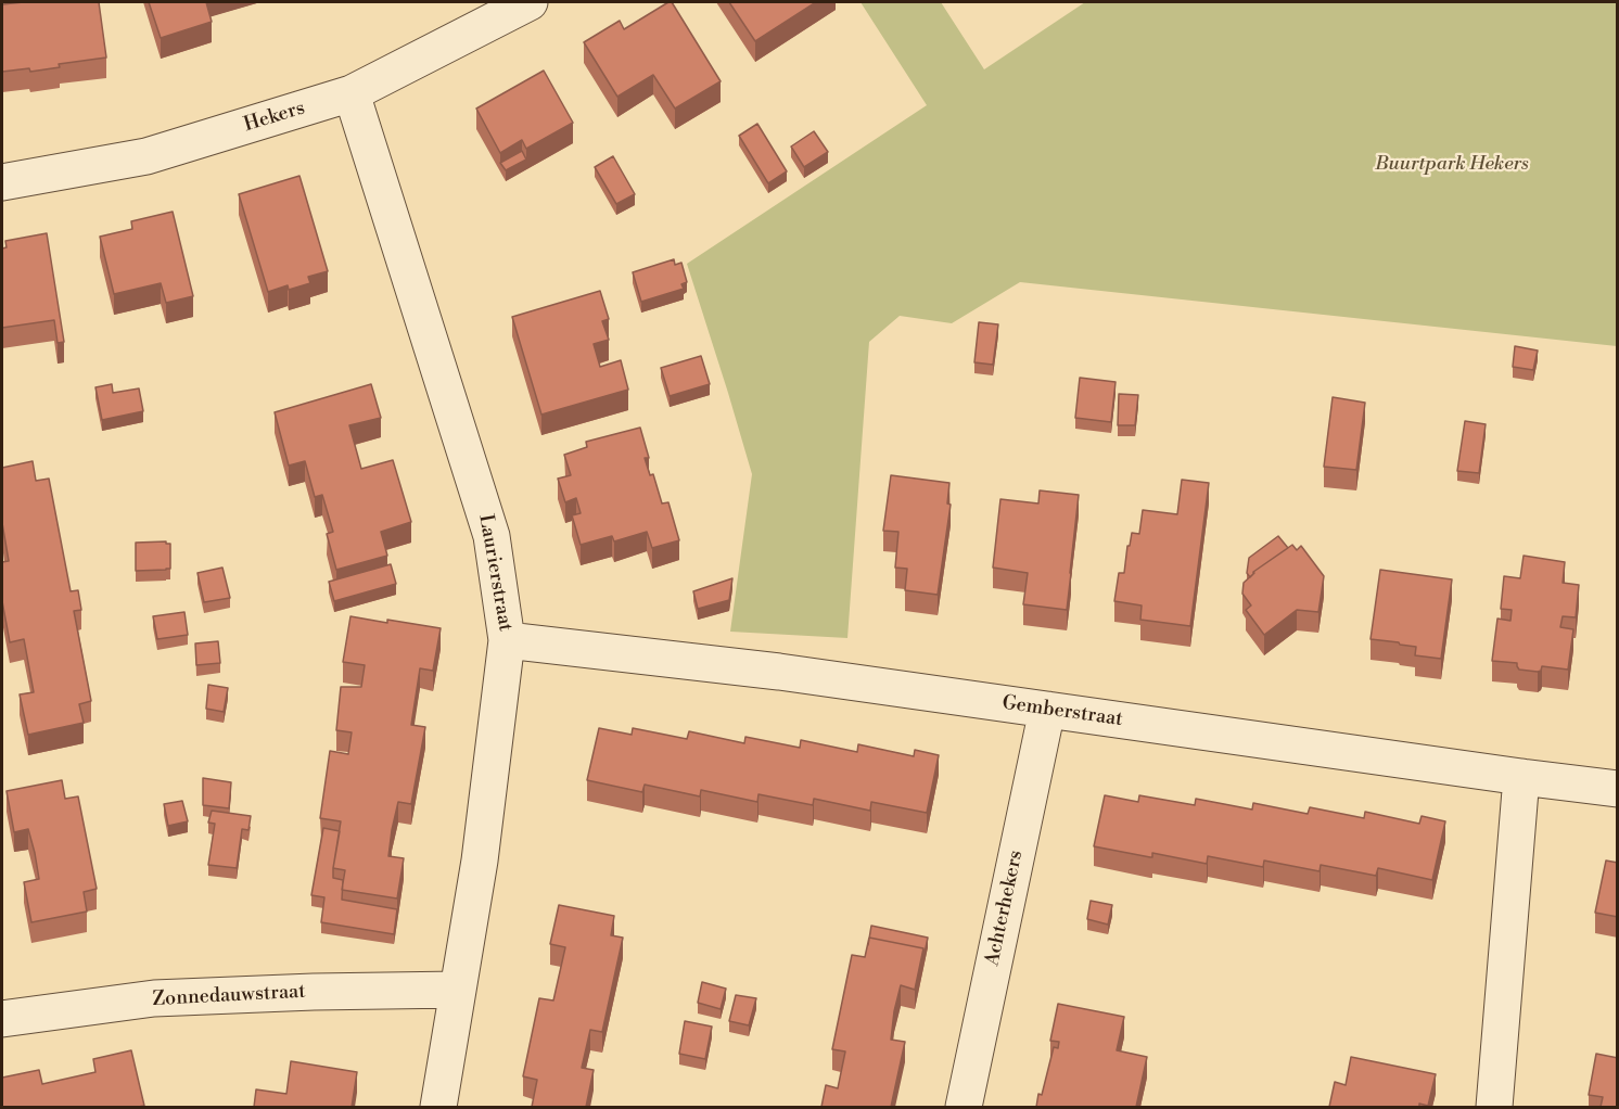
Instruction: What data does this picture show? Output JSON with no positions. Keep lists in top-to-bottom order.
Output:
{
  "streets": {
    "street": [
      "Hekers",
      "Laurierstraat",
      "Gemberstraat",
      "Achterhekers",
      "Zonnedauwstraat"
    ]
  },
  "crossings": [
    ["Hekers", "Laurierstraat"],
    ["Laurierstraat", "Gemberstraat"],
    ["Laurierstraat", "Zonnedauwstraat"],
    ["Gemberstraat", "Achterhekers"]
  ],
  "parks": ["Buurtpark Hekers"]
}
